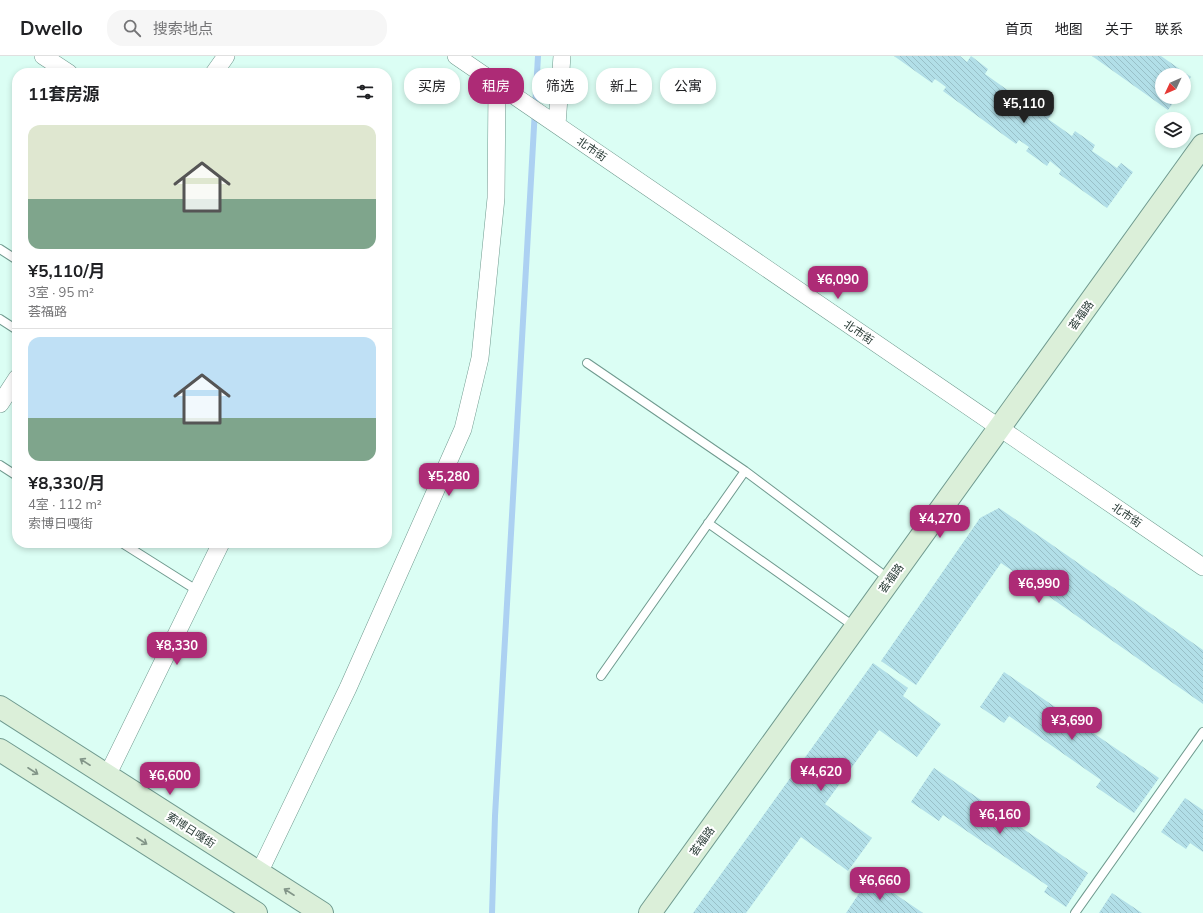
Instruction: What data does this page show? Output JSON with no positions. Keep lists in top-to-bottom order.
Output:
{
  "streets": {
    "street": ["北市街", "荟福路", "索博日嘎街"]
  },
  "crossings": [
    ["北市街", "荟福路"]
  ],
  "north": "bottom left",
  "page": {
    "header": "Dwello",
    "search": "搜索地点",
    "nav": [
      "首页",
      "地图",
      "关于",
      "联系"
    ],
    "chip": [
      "买房",
      "租房",
      "筛选",
      "新上",
      "公寓"
    ],
    "heading": "11套房源",
    "price": [
      "¥5,110",
      "¥6,090",
      "¥5,280",
      "¥4,270",
      "¥6,990",
      "¥8,330",
      "¥3,690",
      "¥4,620",
      "¥6,600",
      "¥6,160",
      "¥6,660"
    ],
    "list": [
      {
        "name": "¥5,110/月",
        "note": "3室 · 95 m² · 荟福路"
      },
      {
        "name": "¥8,330/月",
        "note": "4室 · 112 m² · 索博日嘎街"
      }
    ]
  }
}
